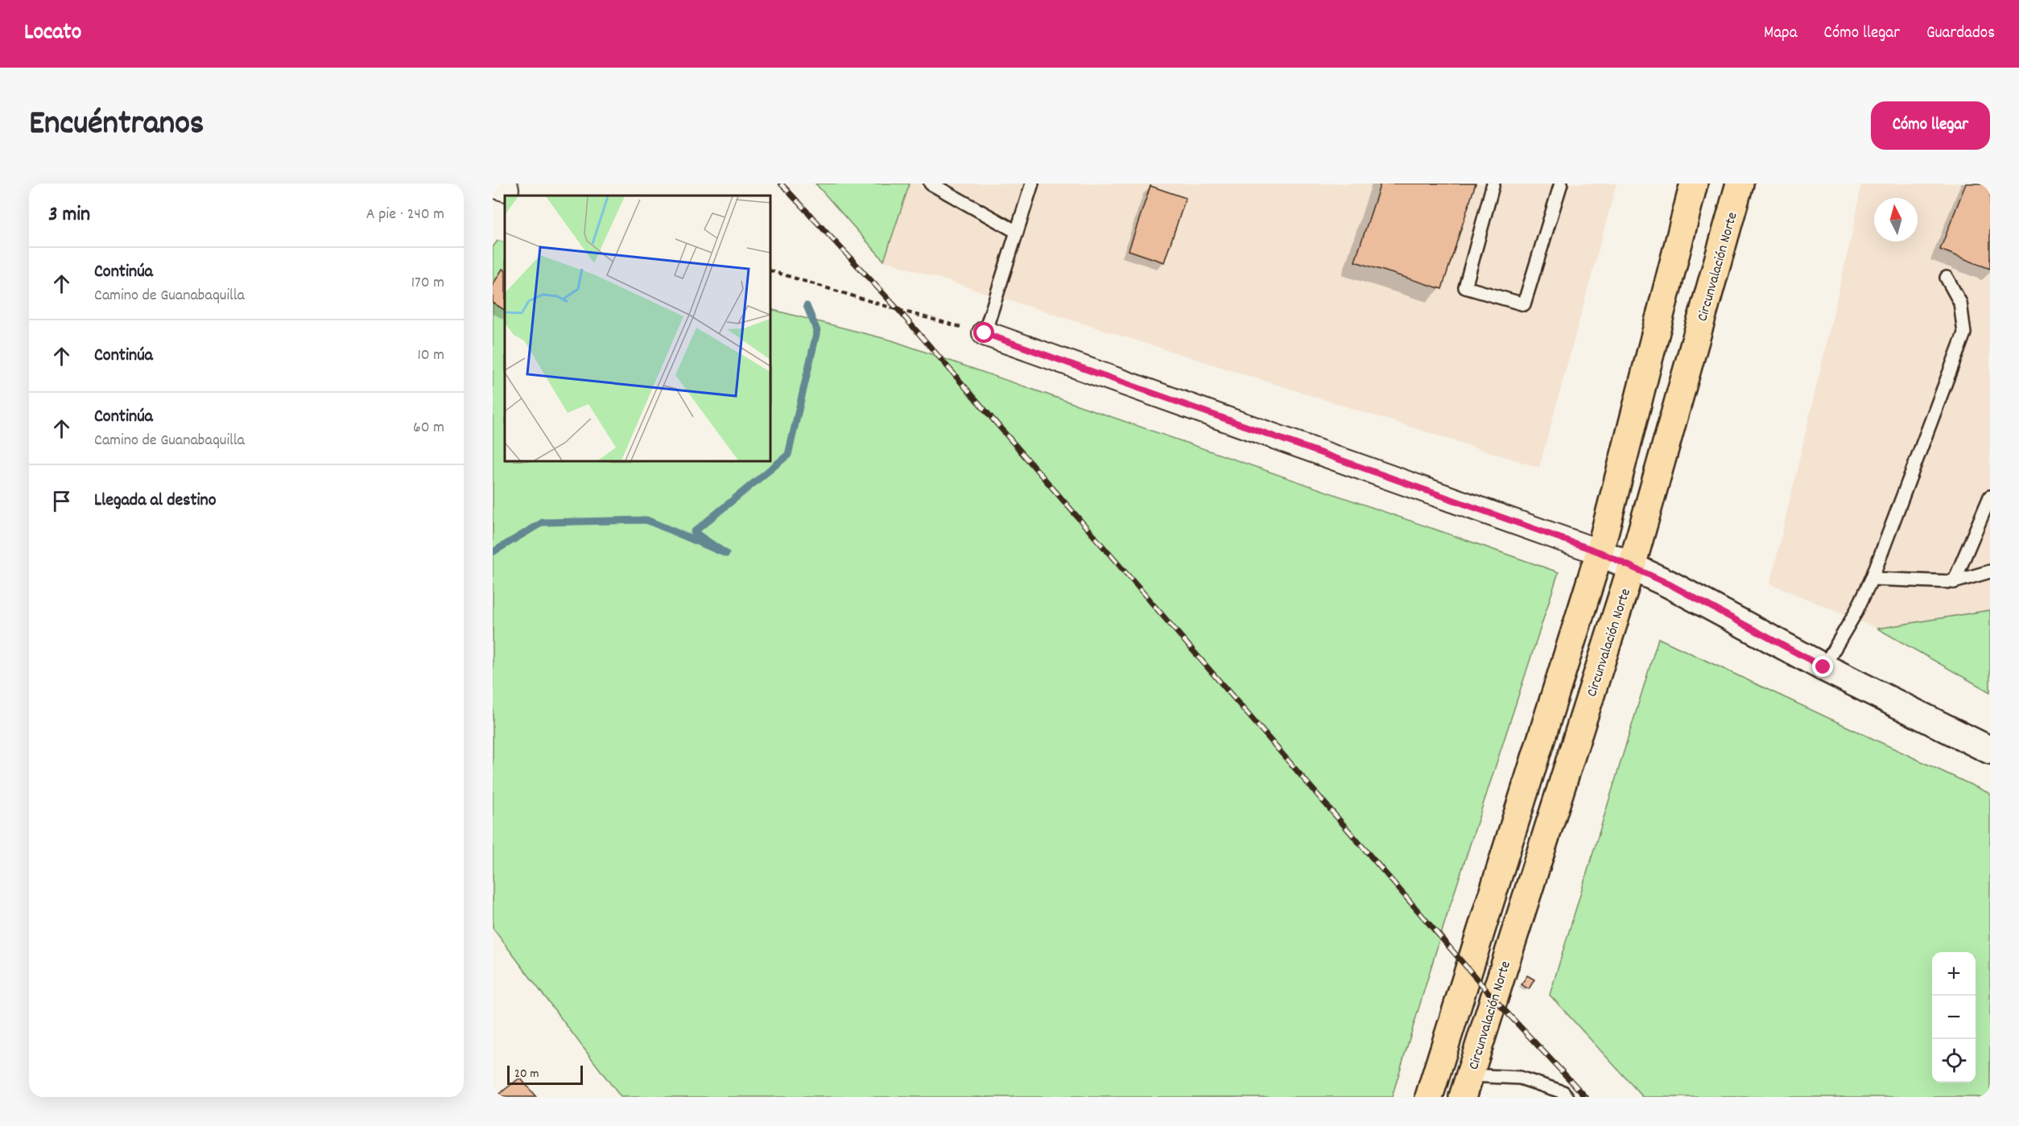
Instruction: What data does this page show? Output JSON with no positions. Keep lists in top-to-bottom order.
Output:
{
  "streets": {
    "highway": ["Circunvalación Norte"]
  },
  "scale_bar": "20 m",
  "north": "top",
  "page": {
    "header": "Locato",
    "nav": ["Mapa", "Cómo llegar", "Guardados"],
    "title": "Encuéntranos",
    "buttons": "Cómo llegar",
    "heading": ["3 min", "A pie · 240 m"],
    "list": [
      ["Continúa", "Camino de Guanabaquilla", "170 m"],
      ["Continúa", "10 m"],
      ["Continúa", "Camino de Guanabaquilla", "60 m"],
      "Llegada al destino"
    ],
    "map_buttons": ["+", "−"],
    "scale": "20 m"
  }
}
